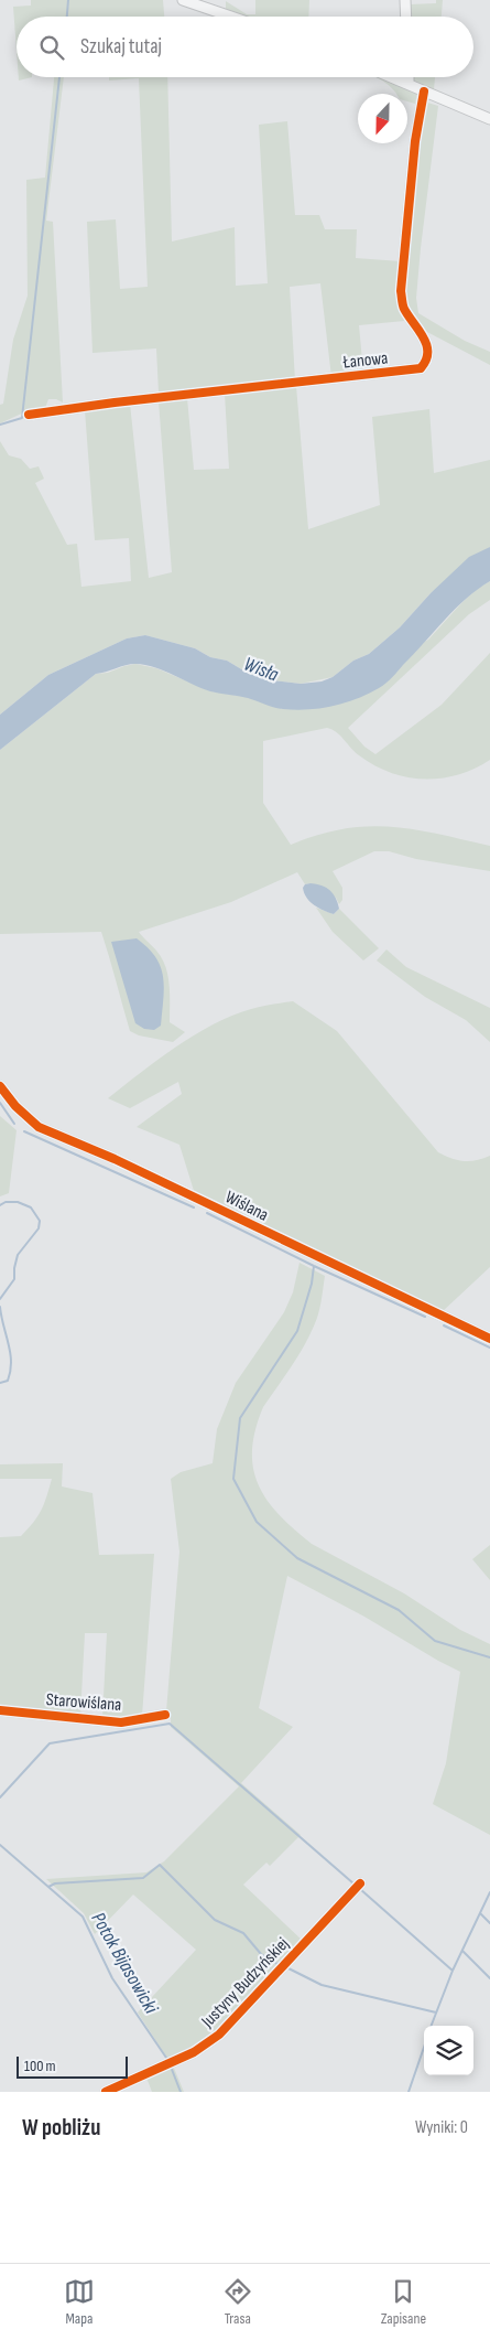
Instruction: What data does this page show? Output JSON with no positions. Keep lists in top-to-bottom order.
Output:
{
  "streets": {
    "street": [
      "Łanowa",
      "Wiślana",
      "Starowiślana",
      "Justyny Budzyńskiej"
    ]
  },
  "water": ["Wisła", "Potok Bijasowicki"],
  "scale_bar": "100 m",
  "north": "bottom",
  "page": {
    "search": "Szukaj tutaj",
    "scale": "100 m",
    "heading": ["W pobliżu", "Wyniki: 0"],
    "nav": ["Mapa", "Trasa", "Zapisane"]
  }
}
